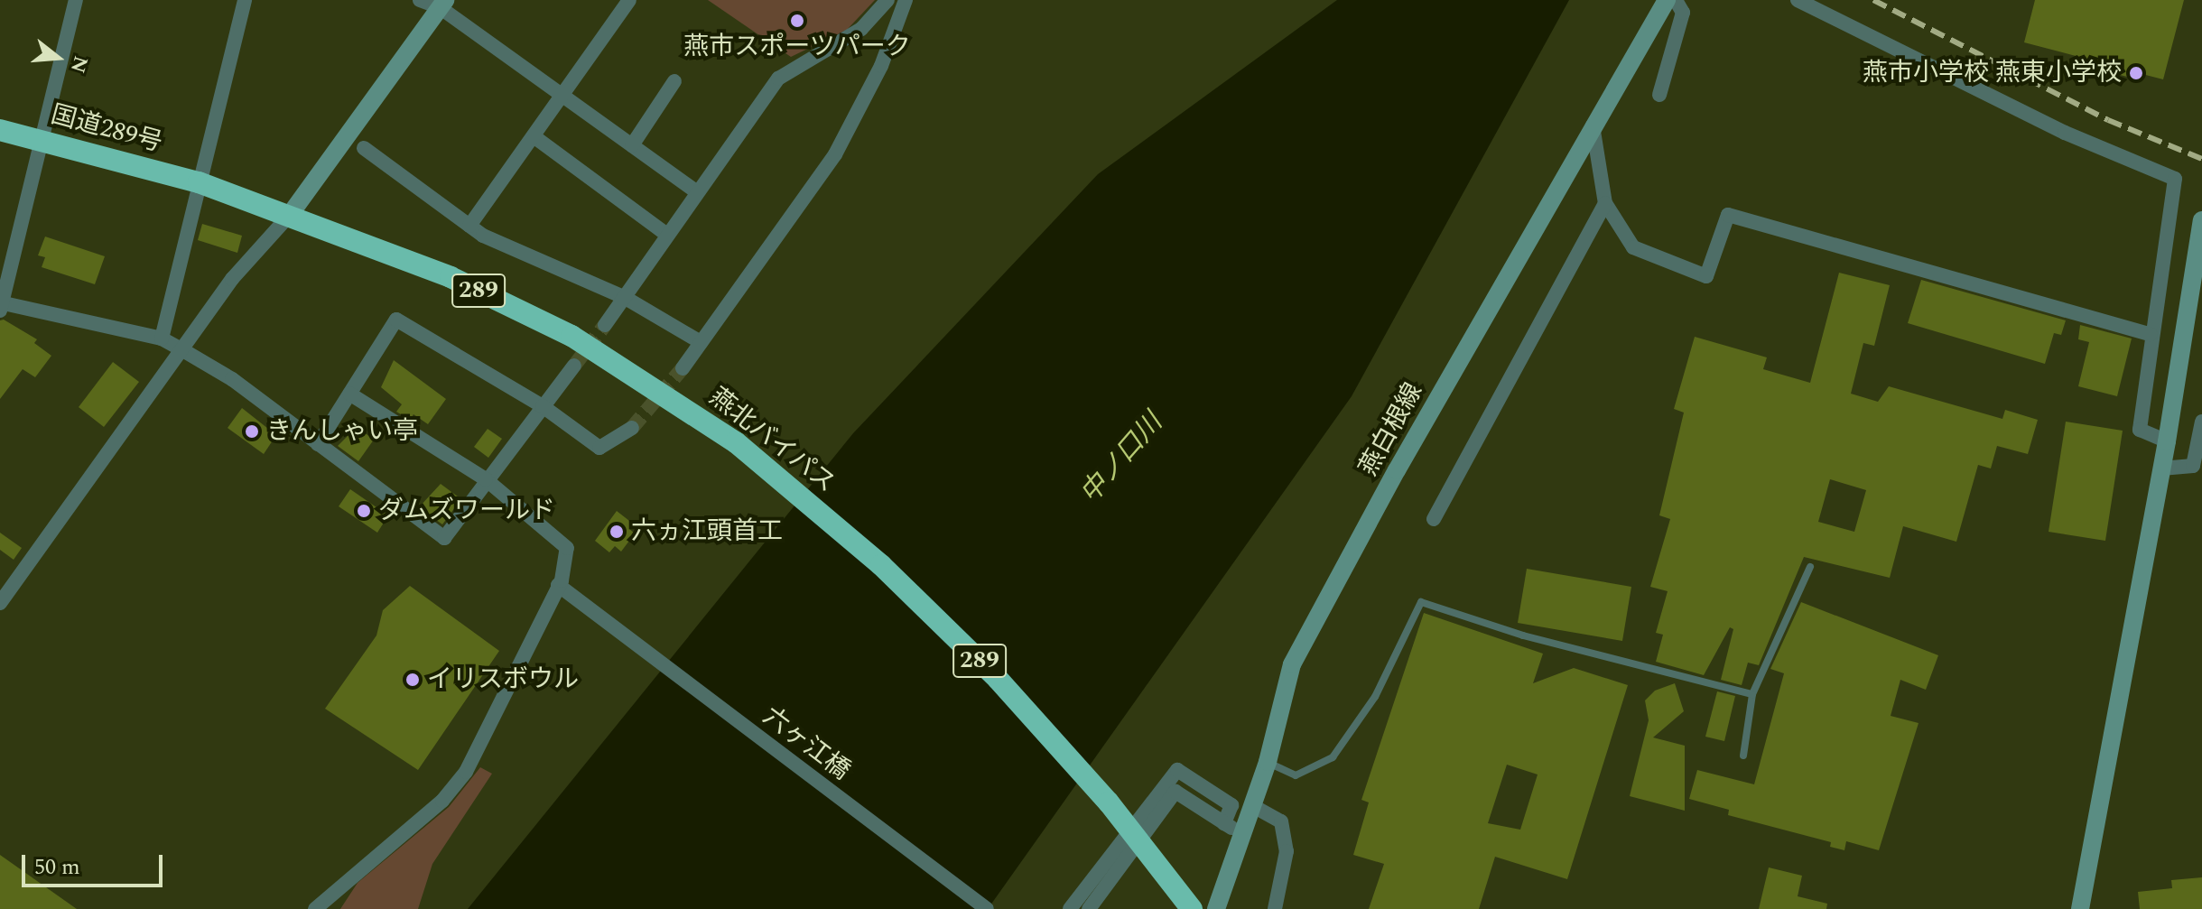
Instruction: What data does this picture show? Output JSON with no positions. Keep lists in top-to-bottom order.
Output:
{
  "streets": {
    "highway": ["国道289号", "289", "燕北バイパス"],
    "main road": ["燕白根線"],
    "street": ["六ヶ江橋"]
  },
  "crossings": [
    ["国道289号", "燕北バイパス"]
  ],
  "water": ["中ノ口川"],
  "places": [
    "燕市スポーツパーク",
    "燕市小学校 燕東小学校",
    "きんしゃい亭",
    "ダムズワールド",
    "六ヵ江頭首工",
    "イリスボウル"
  ],
  "scale_bar": "50 m",
  "north": "right"
}
